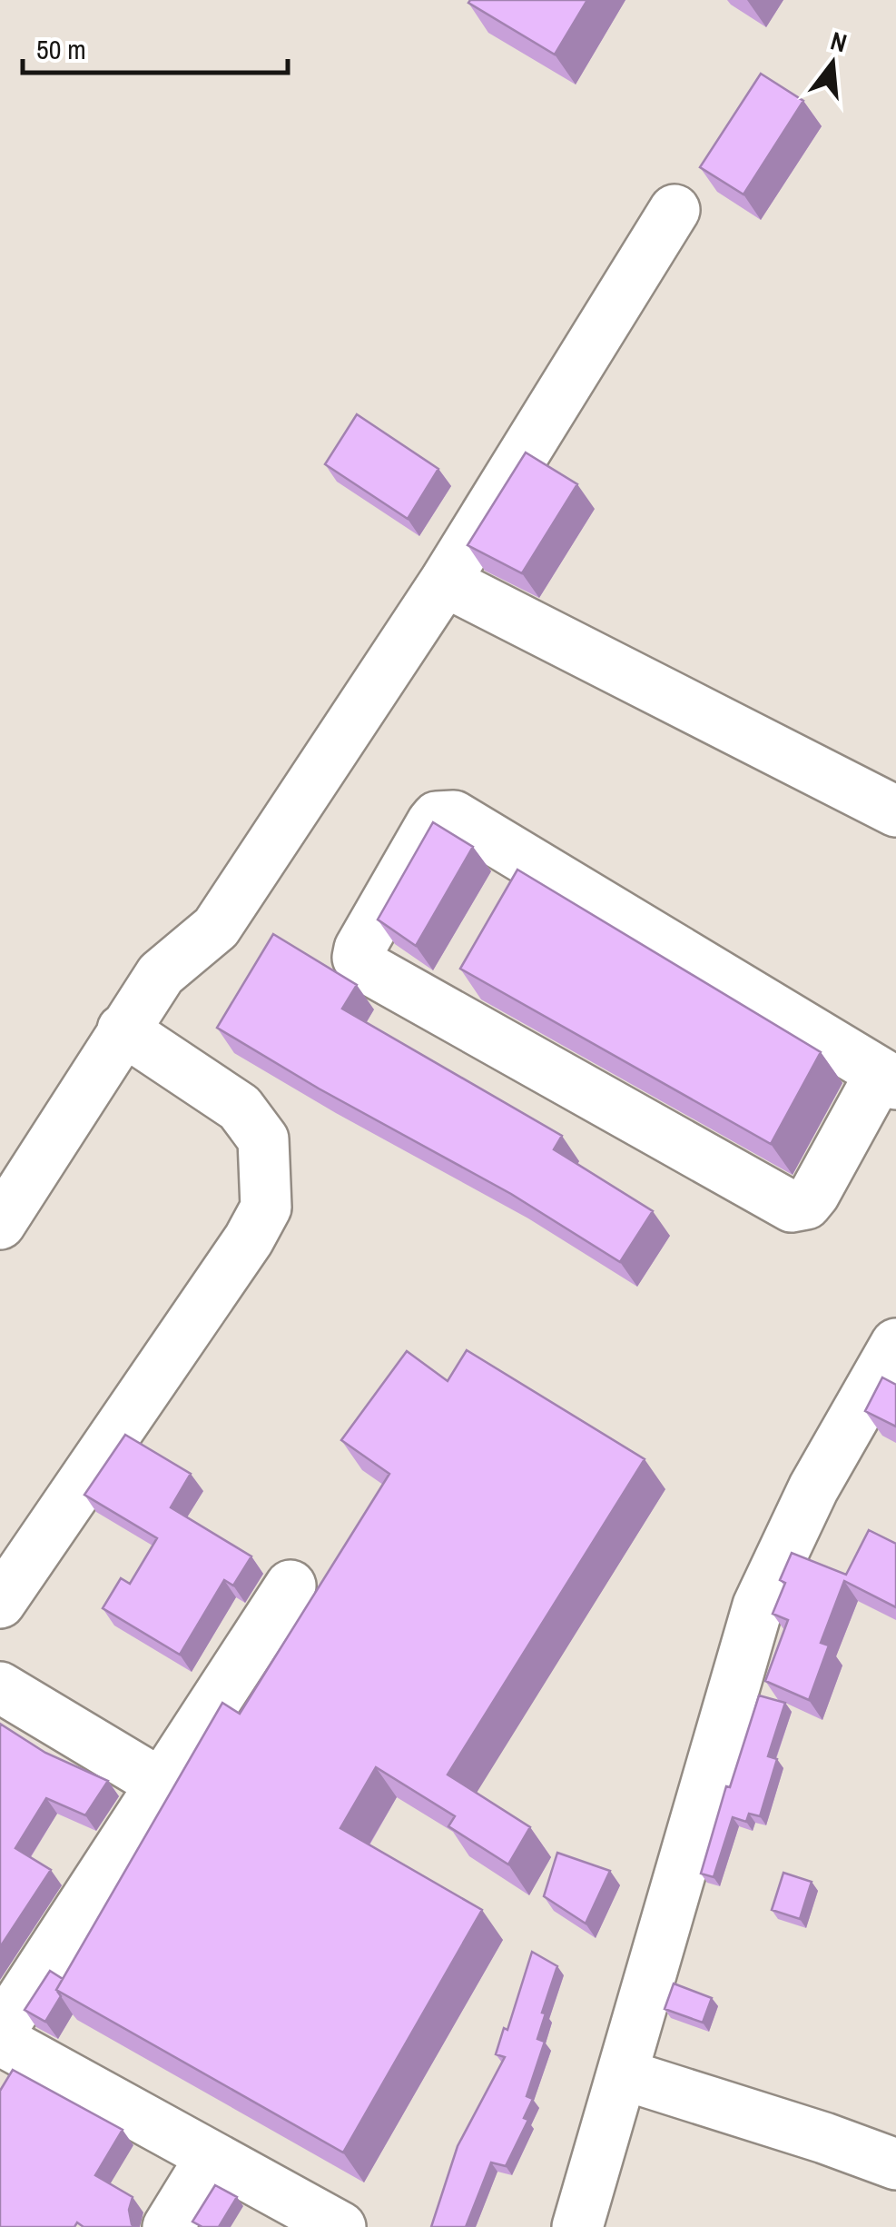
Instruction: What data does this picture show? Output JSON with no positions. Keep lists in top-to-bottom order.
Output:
{
  "scale_bar": "50 m",
  "north": "top"
}
